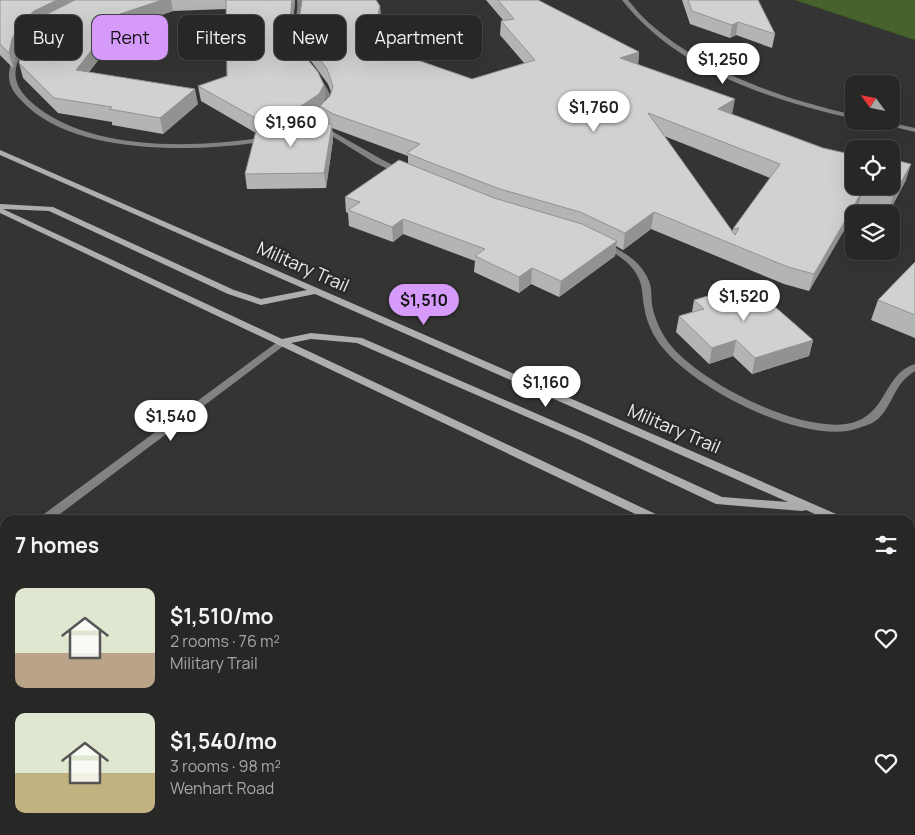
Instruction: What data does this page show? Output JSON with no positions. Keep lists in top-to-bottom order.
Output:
{
  "streets": {
    "main road": ["Military Trail"]
  },
  "north": "top left",
  "page": {
    "chip": [
      "Buy",
      "Rent",
      "Filters",
      "New",
      "Apartment"
    ],
    "price": [
      "$1,250",
      "$1,760",
      "$1,960",
      "$1,520",
      "$1,510",
      "$1,160",
      "$1,540"
    ],
    "heading": "7 homes",
    "list": [
      {
        "name": "$1,510/mo",
        "note": "2 rooms · 76 m² · Military Trail"
      },
      {
        "name": "$1,540/mo",
        "note": "3 rooms · 98 m² · Wenhart Road"
      }
    ]
  }
}
